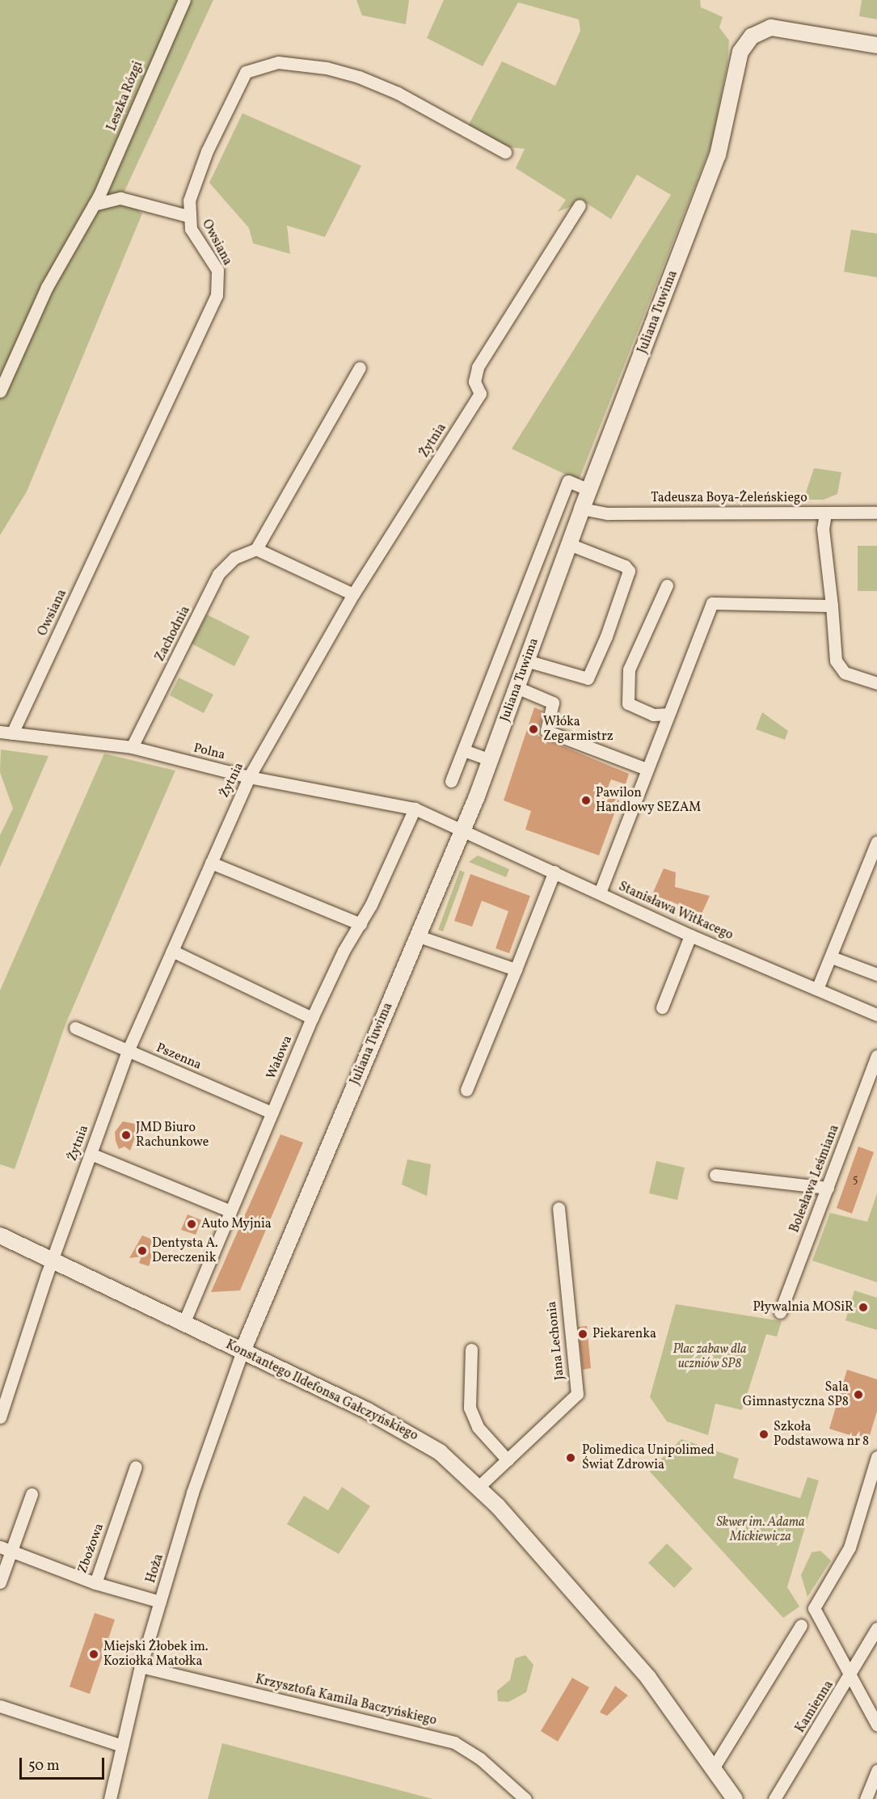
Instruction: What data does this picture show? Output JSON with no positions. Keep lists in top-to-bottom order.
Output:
{
  "streets": {
    "street": [
      "Leszka Rózgi",
      "Owsiana",
      "Juliana Tuwima",
      "Żytnia",
      "Tadeusza Boya-Żeleńskiego",
      "Zachodnia",
      "Polna",
      "Stanisława Witkacego",
      "Pszenna",
      "Wałowa",
      "Bolesława Leśmiana",
      "Jana Lechonia",
      "Konstantego Ildefonsa Gałczyńskiego",
      "Zbożowa",
      "Hoża",
      "Krzysztofa Kamila Baczyńskiego",
      "Kamienna"
    ]
  },
  "crossings": [
    ["Owsiana", "Polna"],
    ["Juliana Tuwima", "Tadeusza Boya-Żeleńskiego"],
    ["Juliana Tuwima", "Polna"],
    ["Juliana Tuwima", "Stanisława Witkacego"],
    ["Juliana Tuwima", "Konstantego Ildefonsa Gałczyńskiego"],
    ["Juliana Tuwima", "Hoża"],
    ["Żytnia", "Polna"],
    ["Żytnia", "Pszenna"],
    ["Żytnia", "Konstantego Ildefonsa Gałczyńskiego"],
    ["Zachodnia", "Polna"],
    ["Polna", "Stanisława Witkacego"],
    ["Polna", "Wałowa"],
    ["Pszenna", "Wałowa"],
    ["Wałowa", "Konstantego Ildefonsa Gałczyńskiego"],
    ["Jana Lechonia", "Konstantego Ildefonsa Gałczyńskiego"],
    ["Konstantego Ildefonsa Gałczyńskiego", "Hoża"],
    ["Hoża", "Krzysztofa Kamila Baczyńskiego"]
  ],
  "parks": ["Plac zabaw dla uczniów SP8", "Skwer im. Adama Mickiewicza"],
  "places": [
    "Włóka Zegarmistrz",
    "Pawilon Handlowy SEZAM",
    "JMD Biuro Rachunkowe",
    "Auto Myjnia",
    "Dentysta A. Dereczenik",
    "Pływalnia MOSiR",
    "Piekarenka",
    "Sala Gimnastyczna SP8",
    "Szkoła Podstawowa nr 8",
    "Polimedica Unipolimed Świat Zdrowia",
    "Miejski Żłobek im. Koziołka Matołka"
  ],
  "house_numbers": ["5"],
  "scale_bar": "50 m"
}
